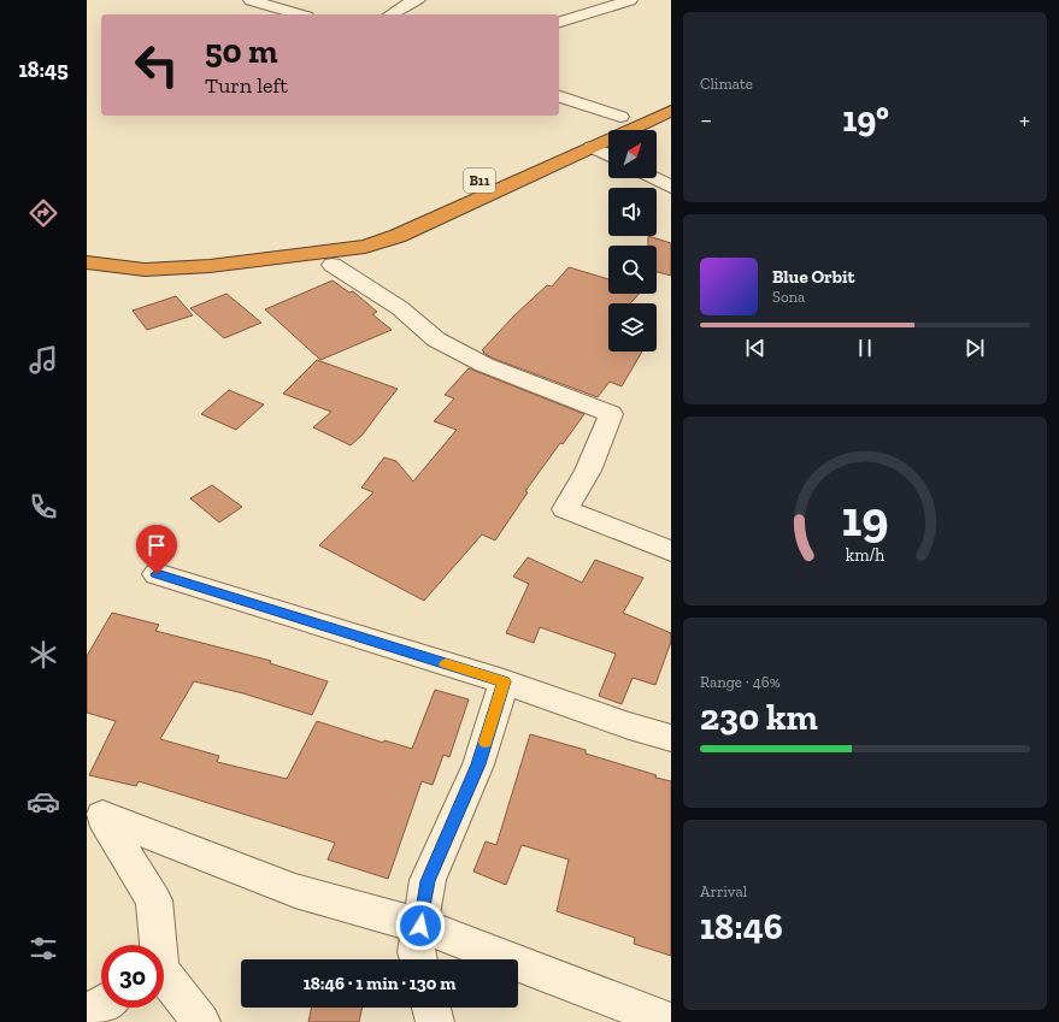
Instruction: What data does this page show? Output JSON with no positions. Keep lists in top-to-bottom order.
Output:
{
  "streets": {
    "highway": ["B11"]
  },
  "north": "top right",
  "page": {
    "tabs": "18:45",
    "tile": [
      "Climate",
      ["Range · 46%", "230 km"],
      ["Arrival", "18:46"]
    ],
    "turn": ["50 m", "Turn left"],
    "heat": ["−", "19°", "+"],
    "song": ["Blue Orbit", "Sona"],
    "limit": "30",
    "trip": "18:46 · 1 min · 130 m",
    "gauge": ["19", "km/h"]
  }
}
